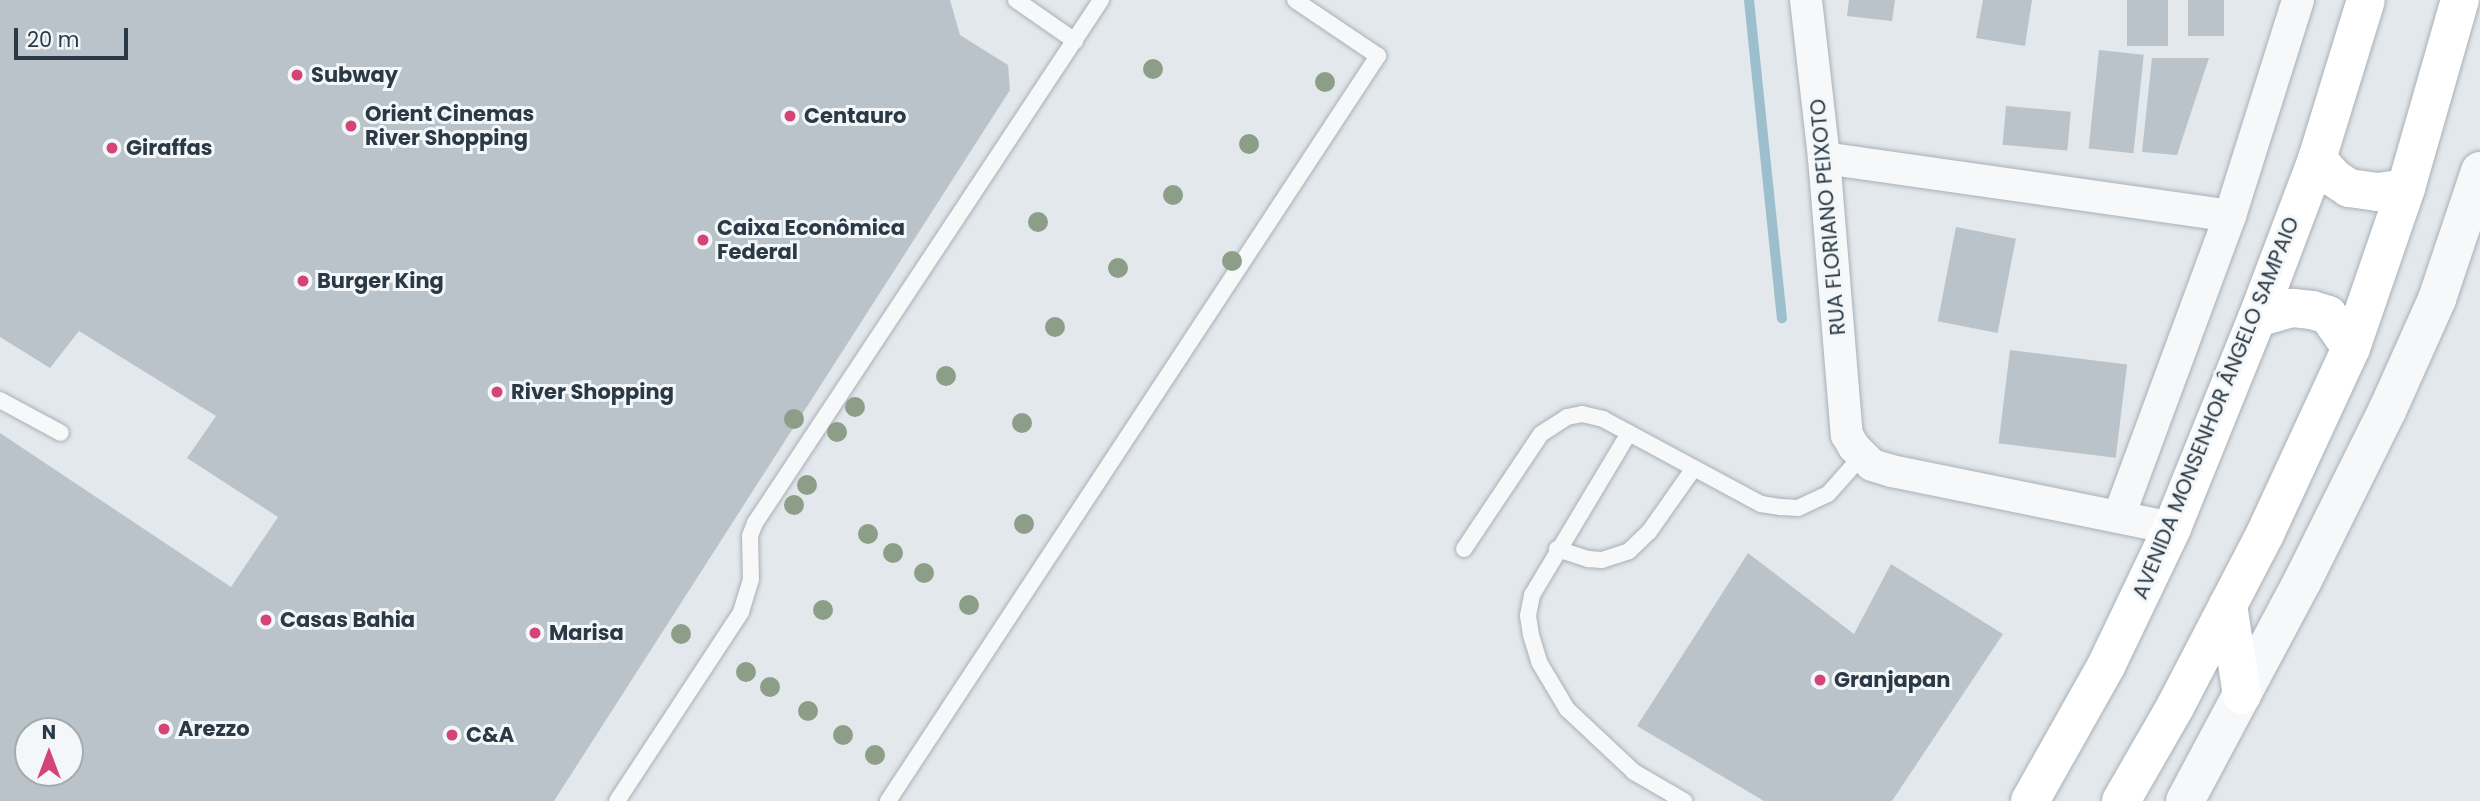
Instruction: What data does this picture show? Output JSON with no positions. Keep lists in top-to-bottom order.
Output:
{
  "streets": {
    "main road": ["AVENIDA MONSENHOR ÂNGELO SAMPAIO"],
    "street": ["RUA FLORIANO PEIXOTO"]
  },
  "places": [
    "Subway",
    "Centauro",
    "Orient Cinemas River Shopping",
    "Giraffas",
    "Caixa Econômica Federal",
    "Burger King",
    "River Shopping",
    "Casas Bahia",
    "Marisa",
    "Granjapan",
    "Arezzo",
    "C&A"
  ],
  "scale_bar": "20 m",
  "north": "top"
}
